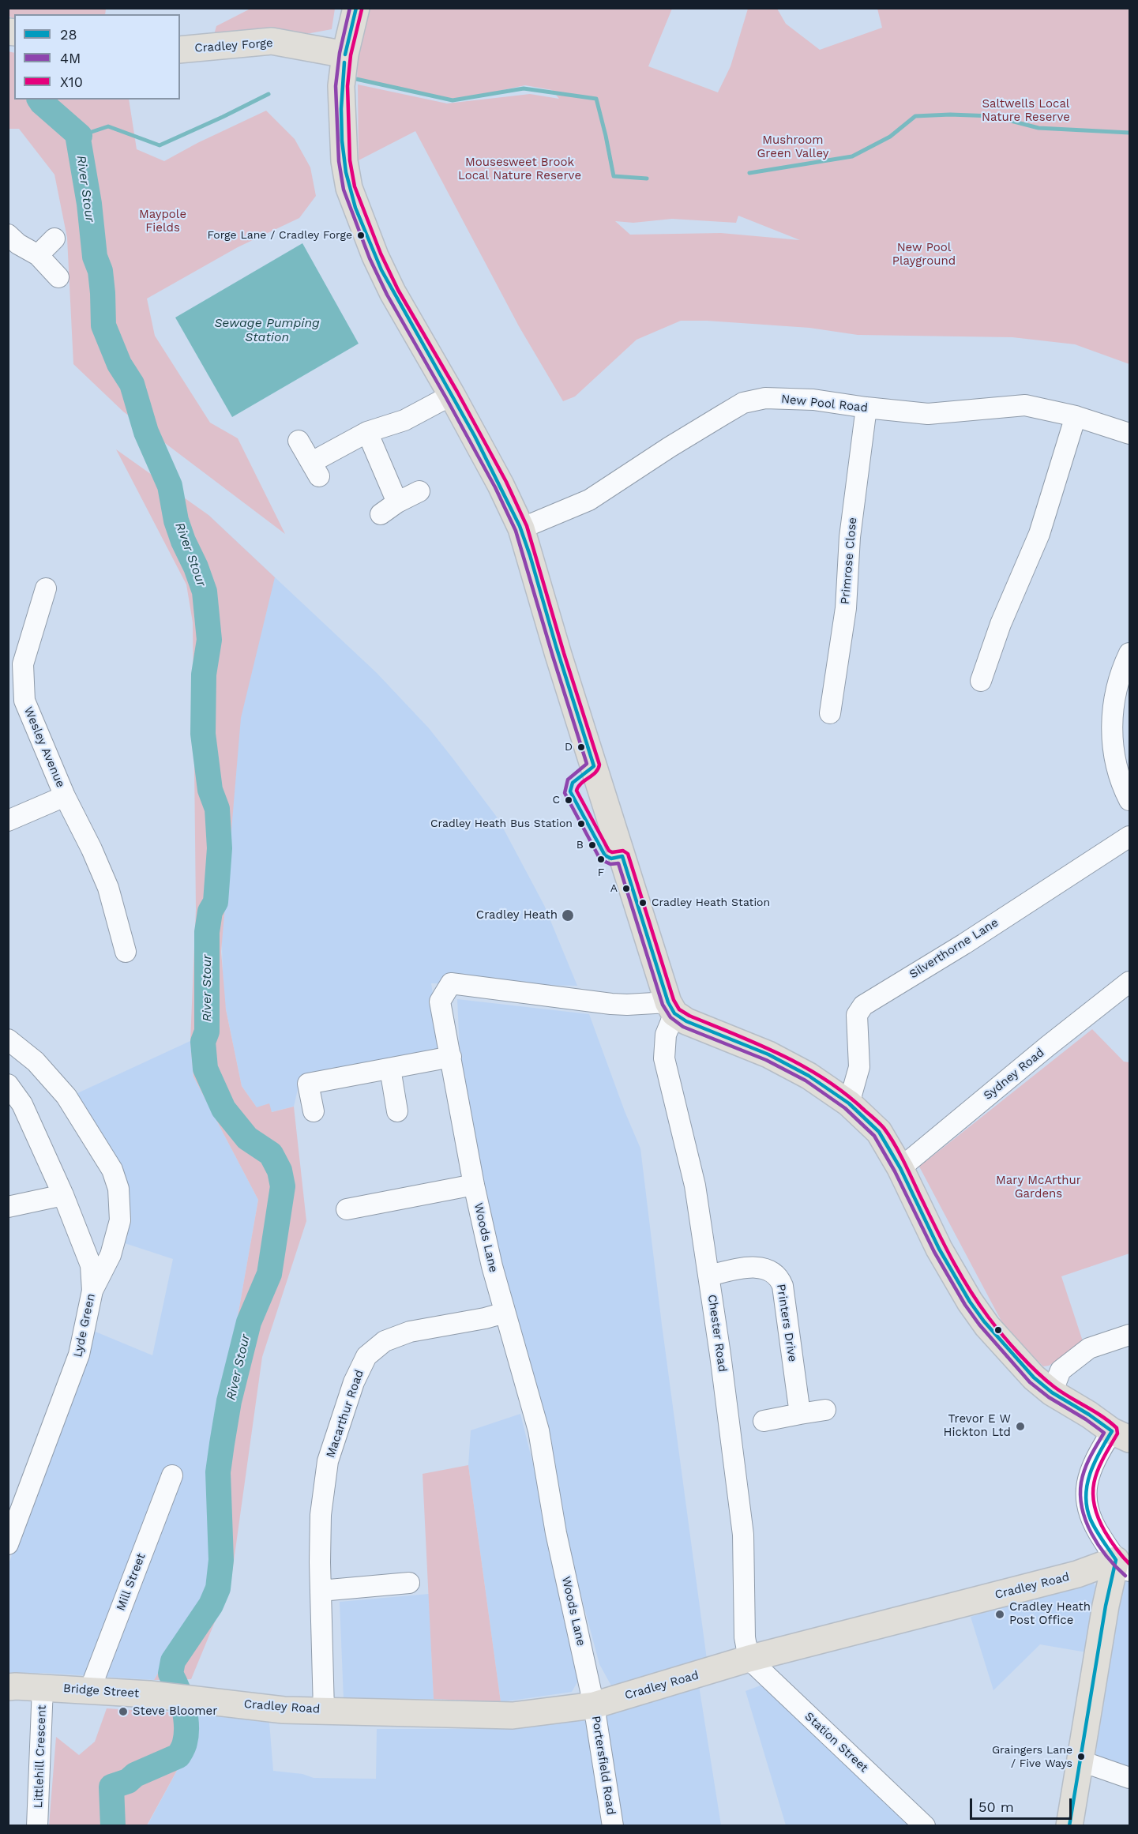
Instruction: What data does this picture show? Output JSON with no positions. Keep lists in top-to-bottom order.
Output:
{
  "streets": {
    "main road": ["Cradley Forge", "Cradley Road", "Bridge Street"],
    "street": [
      "New Pool Road",
      "Primrose Close",
      "Wesley Avenue",
      "Silverthorne Lane",
      "Sydney Road",
      "Woods Lane",
      "Printers Drive",
      "Lyde Green",
      "Chester Road",
      "Macarthur Road",
      "Mill Street",
      "Station Street",
      "Littlehill Crescent",
      "Portersfield Road"
    ]
  },
  "crossings": [
    ["New Pool Road", "Primrose Close"],
    ["Woods Lane", "Chester Road"],
    ["Woods Lane", "Macarthur Road"],
    ["Woods Lane", "Cradley Road"],
    ["Woods Lane", "Portersfield Road"],
    ["Printers Drive", "Chester Road"],
    ["Chester Road", "Cradley Road"],
    ["Chester Road", "Station Street"],
    ["Macarthur Road", "Cradley Road"],
    ["Mill Street", "Bridge Street"],
    ["Cradley Road", "Bridge Street"],
    ["Cradley Road", "Station Street"],
    ["Cradley Road", "Portersfield Road"],
    ["Bridge Street", "Littlehill Crescent"]
  ],
  "water": ["River Stour", "Sewage Pumping Station"],
  "parks": [
    "Saltwells Local Nature Reserve",
    "Mushroom Green Valley",
    "Mousesweet Brook Local Nature Reserve",
    "Maypole Fields",
    "New Pool Playground",
    "Mary McArthur Gardens"
  ],
  "places": [
    "Forge Lane / Cradley Forge",
    "D",
    "C",
    "Cradley Heath Bus Station",
    "B",
    "F",
    "A",
    "Cradley Heath Station",
    "Cradley Heath",
    "Trevor E W Hickton Ltd",
    "Cradley Heath Post Office",
    "Steve Bloomer",
    "Graingers Lane / Five Ways"
  ],
  "lines": ["transit line 28", "transit line 4M", "transit line X10"],
  "legend": ["28", "4M", "X10"],
  "scale_bar": "50 m"
}
